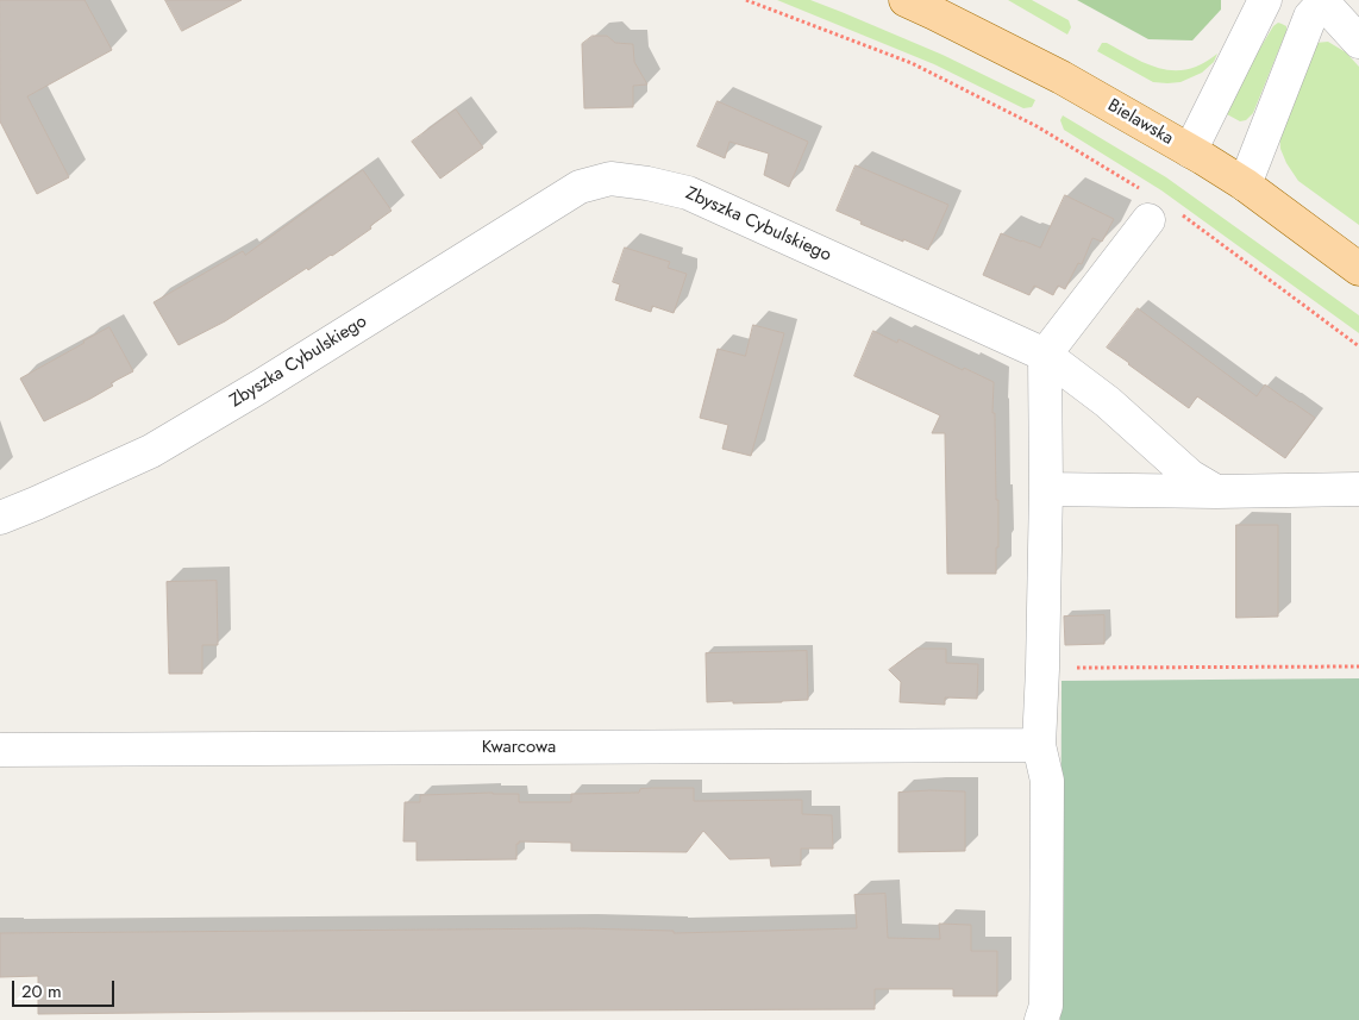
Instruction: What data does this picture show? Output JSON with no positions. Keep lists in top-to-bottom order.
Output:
{
  "streets": {
    "main road": ["Bielawska"],
    "street": ["Zbyszka Cybulskiego", "Kwarcowa"]
  },
  "scale_bar": "20 m"
}
